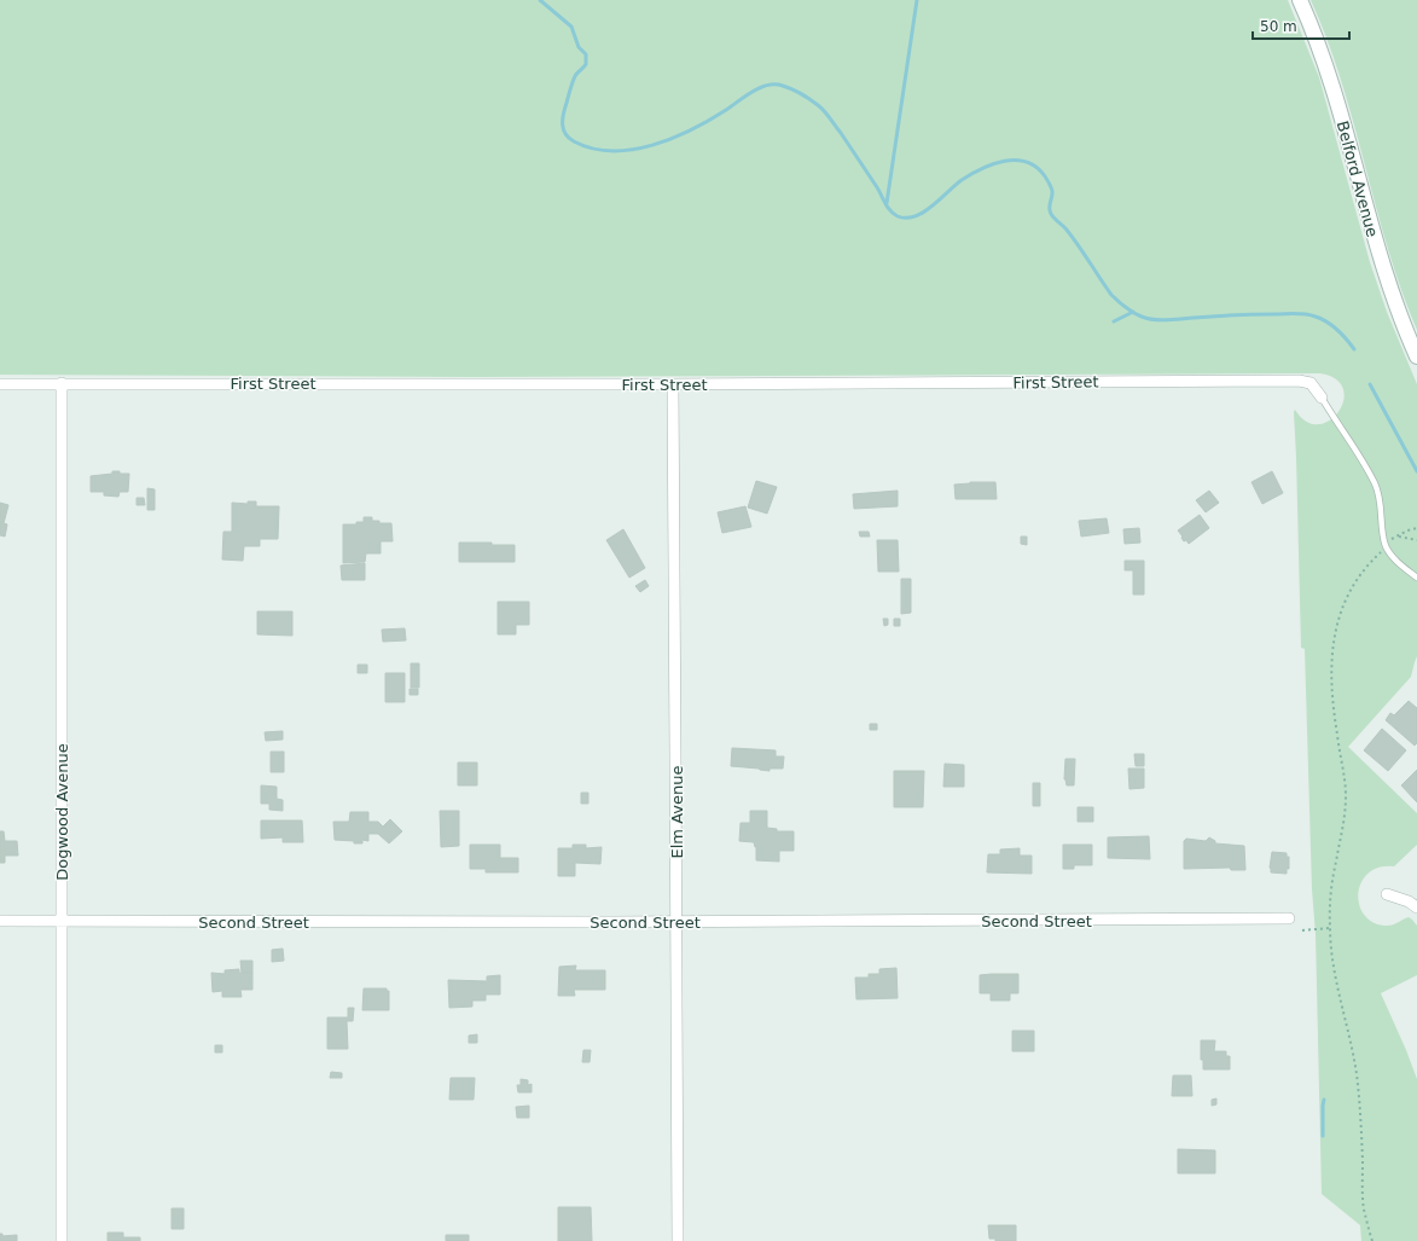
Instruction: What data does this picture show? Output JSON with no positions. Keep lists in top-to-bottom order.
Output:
{
  "streets": {
    "main road": ["Belford Avenue"],
    "street": [
      "First Street",
      "Dogwood Avenue",
      "Elm Avenue",
      "Second Street"
    ]
  },
  "crossings": [
    ["First Street", "Dogwood Avenue"],
    ["First Street", "Elm Avenue"],
    ["Dogwood Avenue", "Second Street"],
    ["Elm Avenue", "Second Street"]
  ],
  "scale_bar": "50 m"
}
